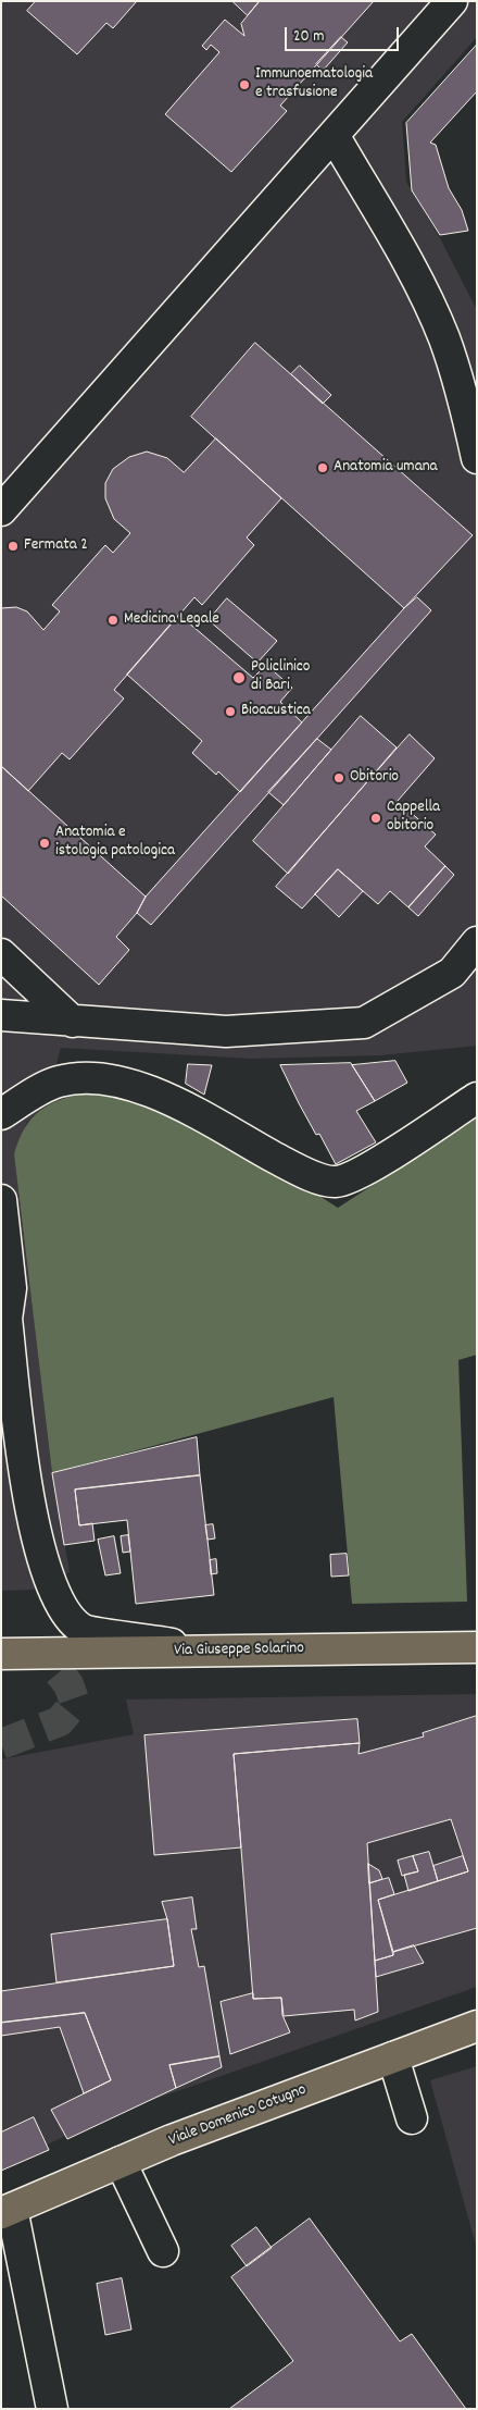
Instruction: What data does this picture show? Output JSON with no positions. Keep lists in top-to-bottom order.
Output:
{
  "streets": {
    "main road": ["Via Giuseppe Solarino", "Viale Domenico Cotugno"]
  },
  "places": [
    "Immunoematologia e trasfusione",
    "Anatomia umana",
    "Fermata 2",
    "Medicina Legale",
    "Policlinico di Bari",
    "Bioacustica",
    "Obitorio",
    "Cappella obitorio",
    "Anatomia e istologia patologica"
  ],
  "scale_bar": "20 m"
}
